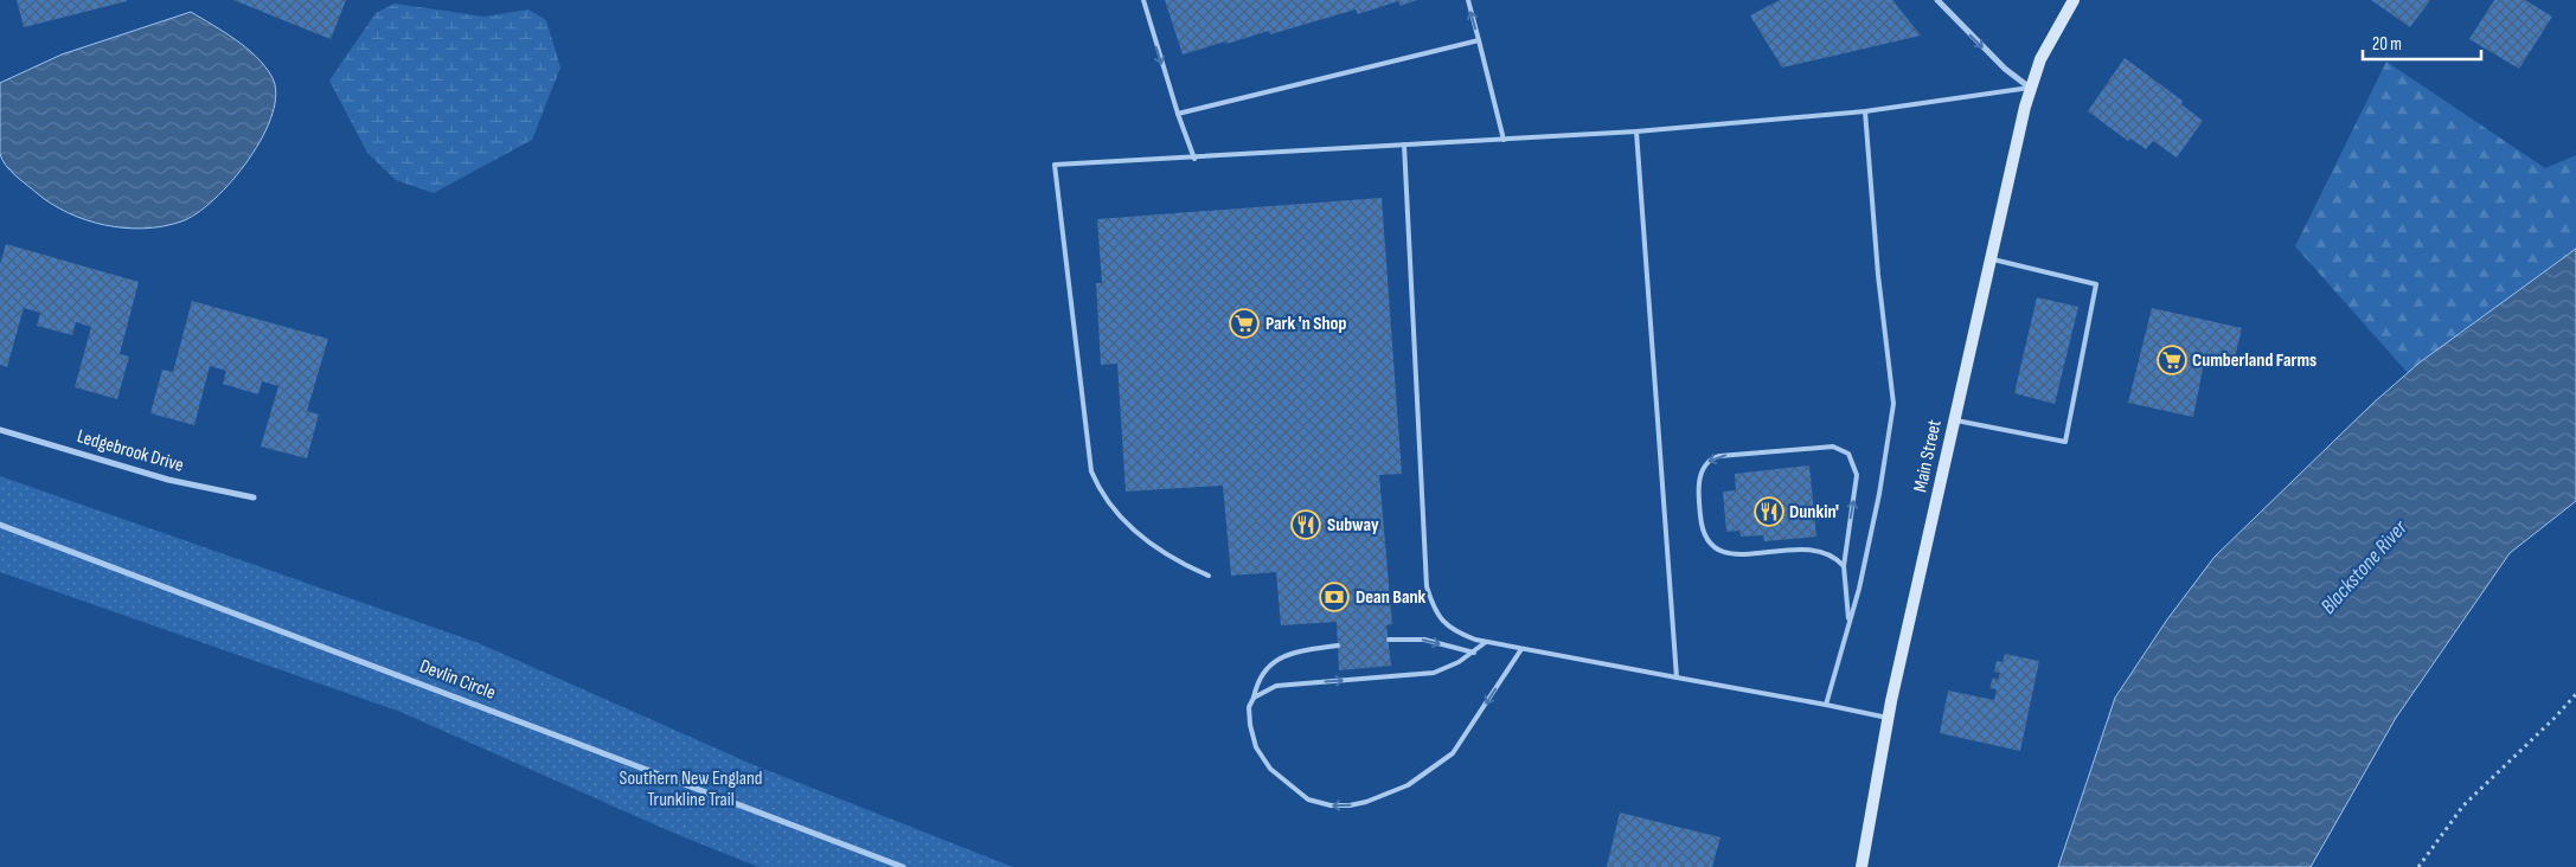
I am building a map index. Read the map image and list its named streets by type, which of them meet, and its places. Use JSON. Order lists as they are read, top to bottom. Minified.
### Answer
{"streets":{"main road":["Main Street"],"street":["Ledgebrook Drive","Devlin Circle"]},"water":["Blackstone River"],"parks":["Southern New England Trunkline Trail"],"places":{"supermarket":["Park 'n Shop","Cumberland Farms"],"restaurant":["Dunkin'","Subway"],"bank":["Dean Bank"]},"scale_bar":"20 m"}
